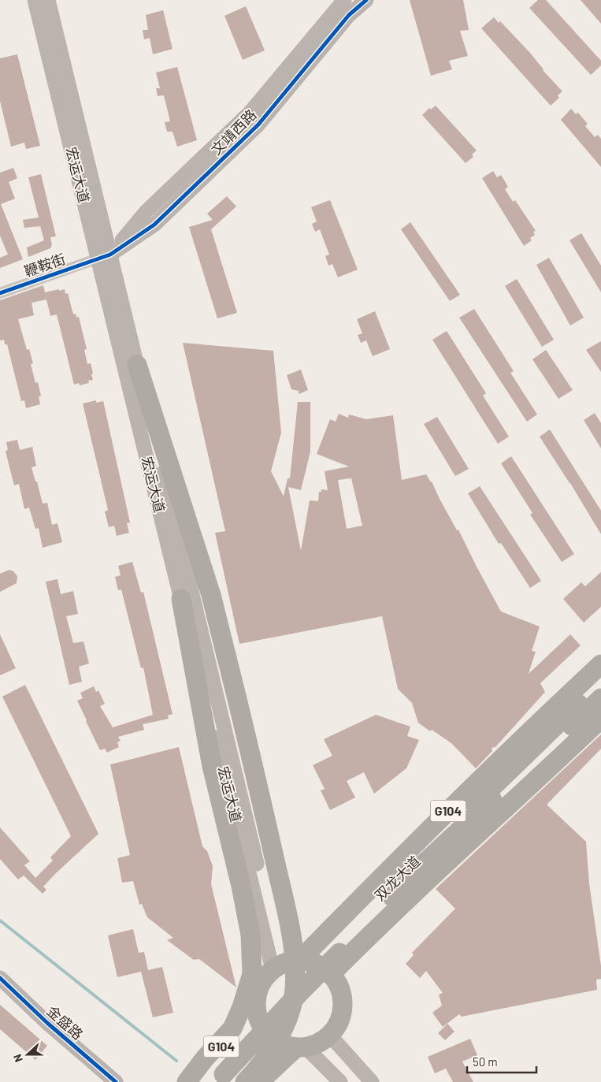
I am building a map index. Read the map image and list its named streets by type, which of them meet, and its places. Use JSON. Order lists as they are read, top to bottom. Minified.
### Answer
{"streets":{"highway":["G104","双龙大道"],"main road":["文靖西路","宏运大道","金盛路"],"street":["鞭鞍街"]},"crossings":[["文靖西路","宏运大道"],["文靖西路","鞭鞍街"],["宏运大道","鞭鞍街"],["宏运大道","G104"],["宏运大道","双龙大道"],["G104","双龙大道"]],"scale_bar":"50 m","north":"left"}
